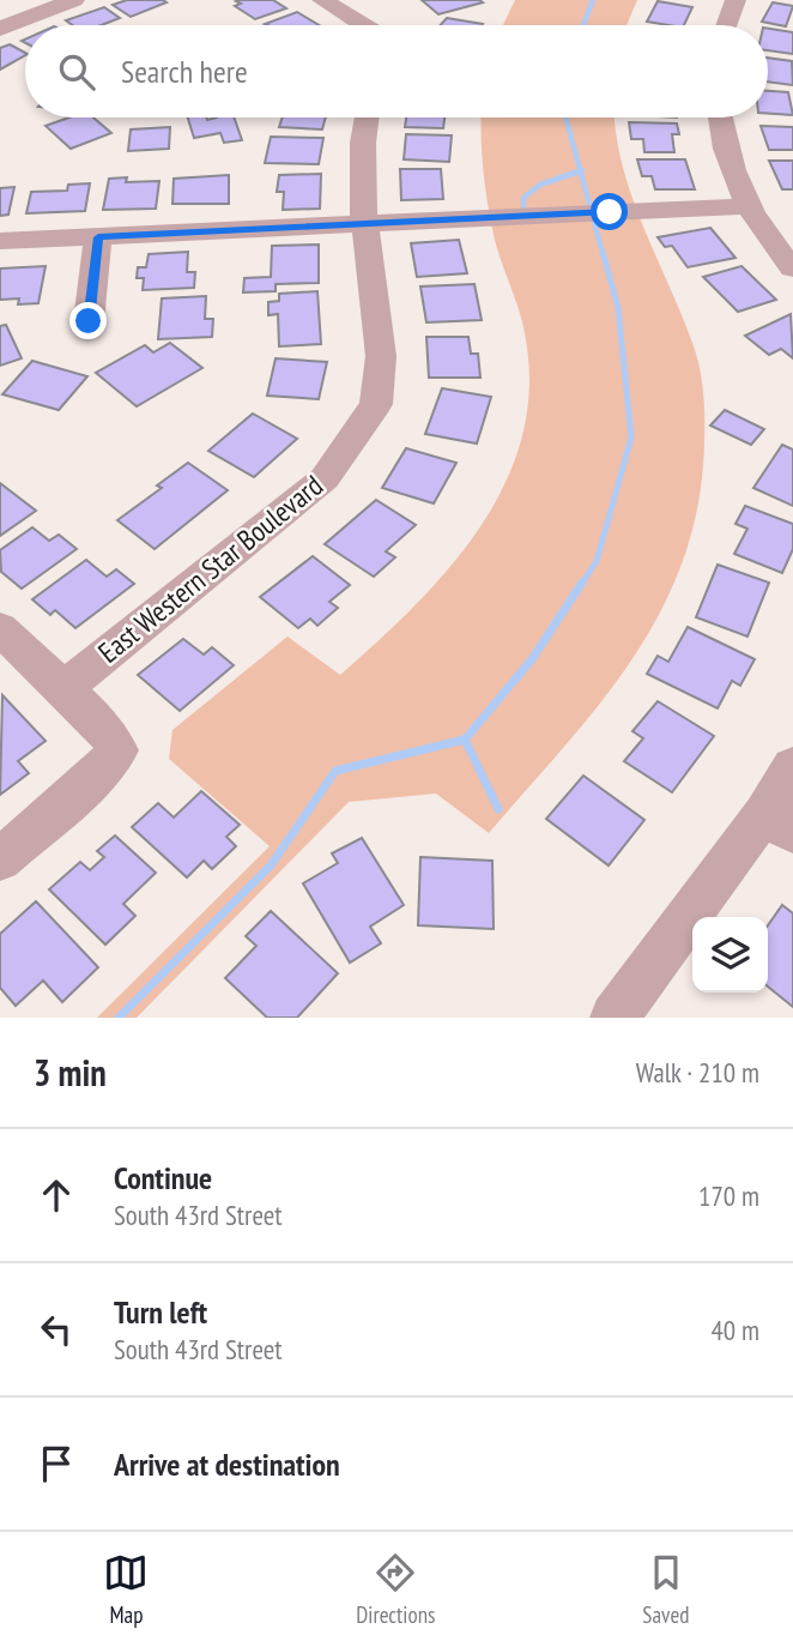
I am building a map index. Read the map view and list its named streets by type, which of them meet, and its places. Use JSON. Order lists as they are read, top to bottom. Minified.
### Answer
{"streets":{"street":["East Western Star Boulevard"]},"page":{"search":"Search here","heading":["3 min","Walk · 210 m"],"list":[["Continue","South 43rd Street","170 m"],["Turn left","South 43rd Street","40 m"],"Arrive at destination"],"nav":["Map","Directions","Saved"]}}
